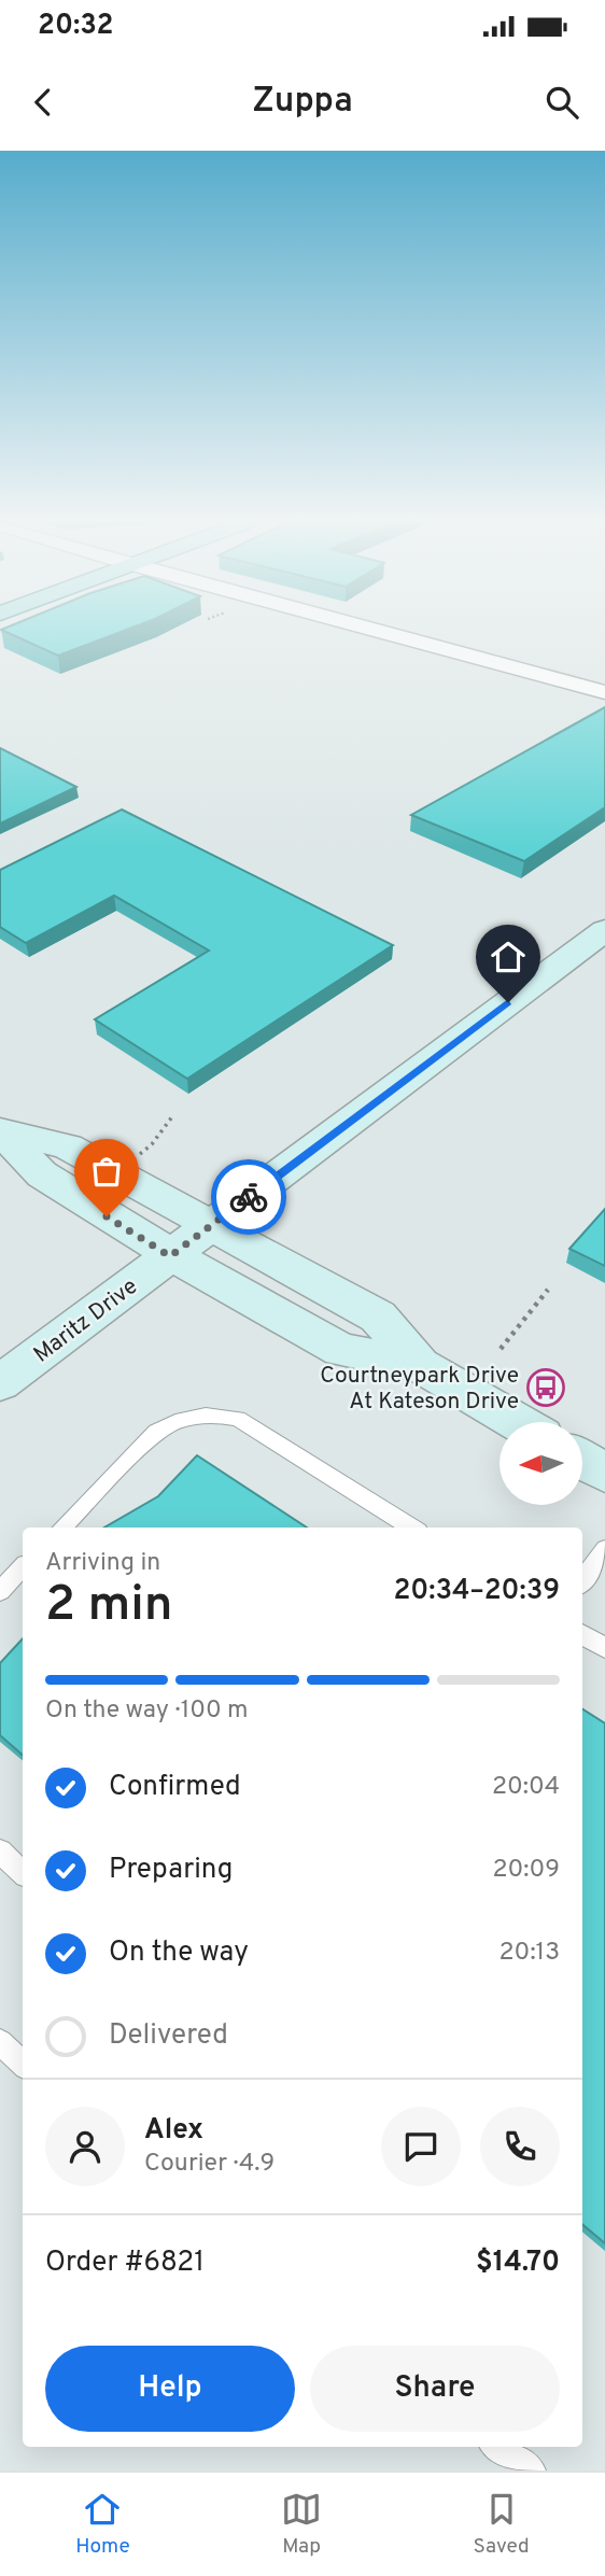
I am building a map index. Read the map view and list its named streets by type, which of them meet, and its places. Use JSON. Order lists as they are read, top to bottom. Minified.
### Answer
{"streets":{"main road":["Maritz Drive"]},"places":{"bus stop":["Courtneypark Drive At Kateson Drive"]},"north":"left","page":{"status":"20:32","header":"Zuppa","heading":["2 min","Arriving in","20:34–20:39"],"panel":["Alex","Courier · 4.9","Order #6821","$14.70"],"bar":"On the way · 100 m","list":[["Confirmed","20:04"],["Preparing","20:09"],["On the way","20:13"],"Delivered"],"buttons":["Help","Share"],"tabs":["Home","Map","Saved"]}}
